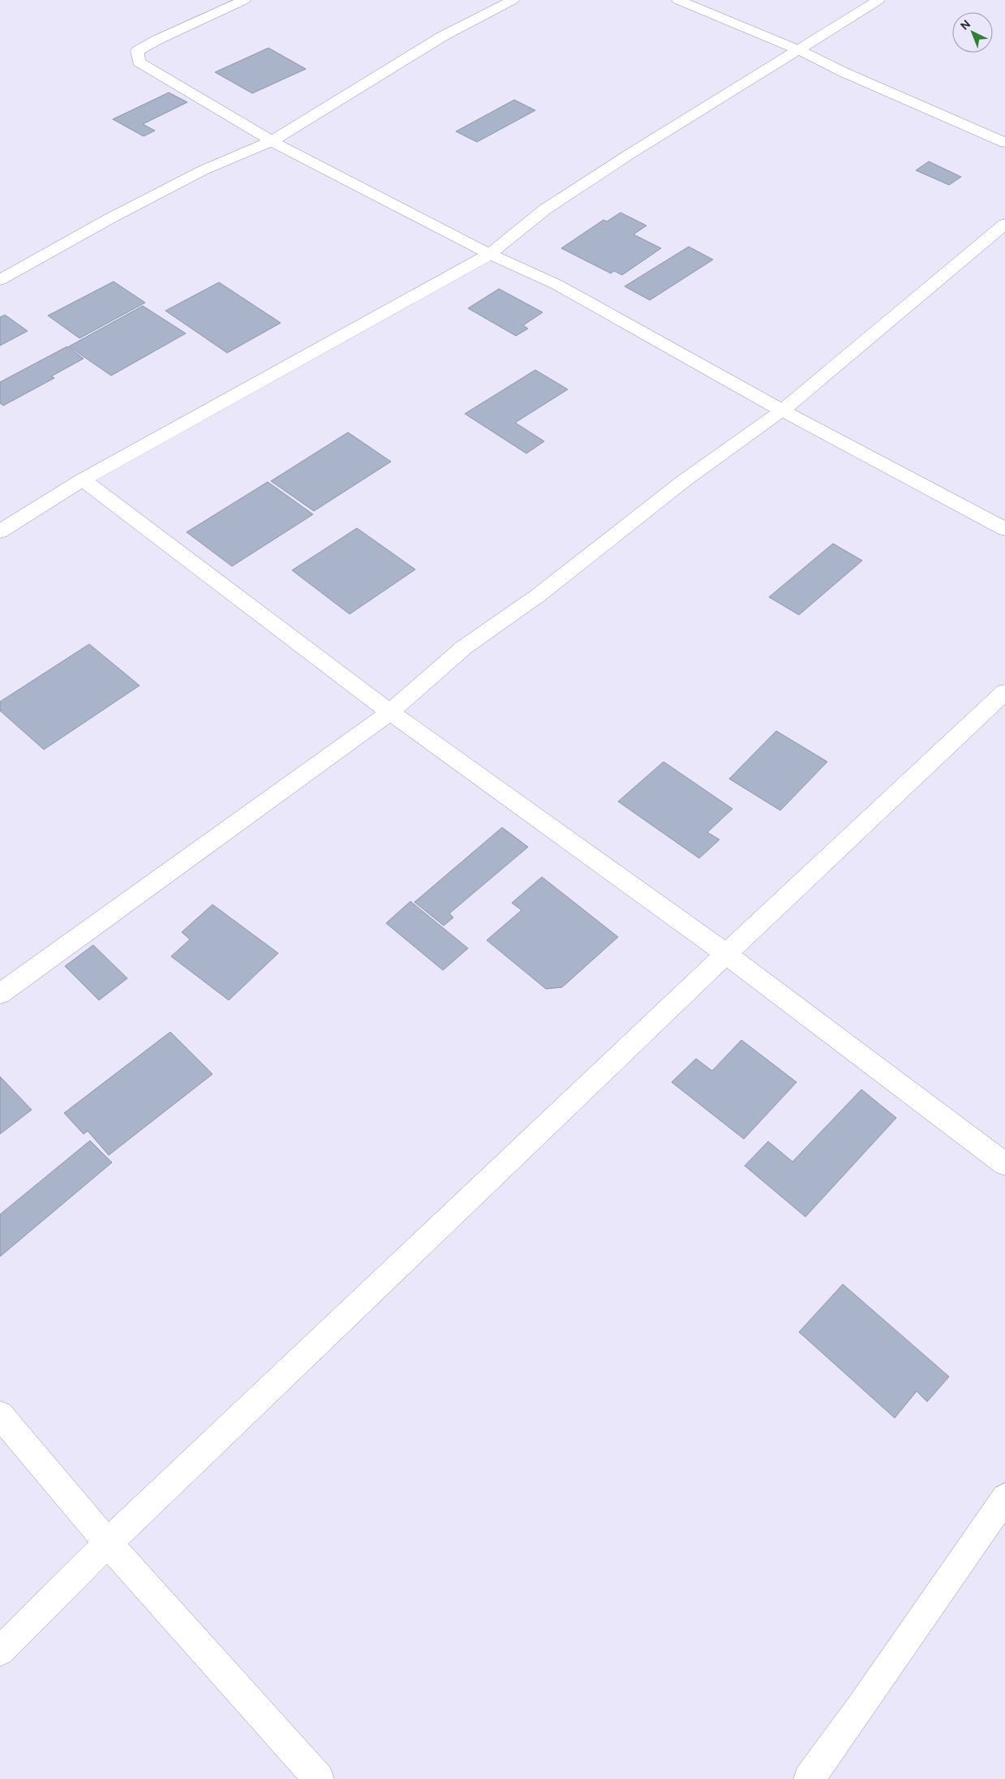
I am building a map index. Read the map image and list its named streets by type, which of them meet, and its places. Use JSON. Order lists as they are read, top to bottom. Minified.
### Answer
{"north":"top left"}
